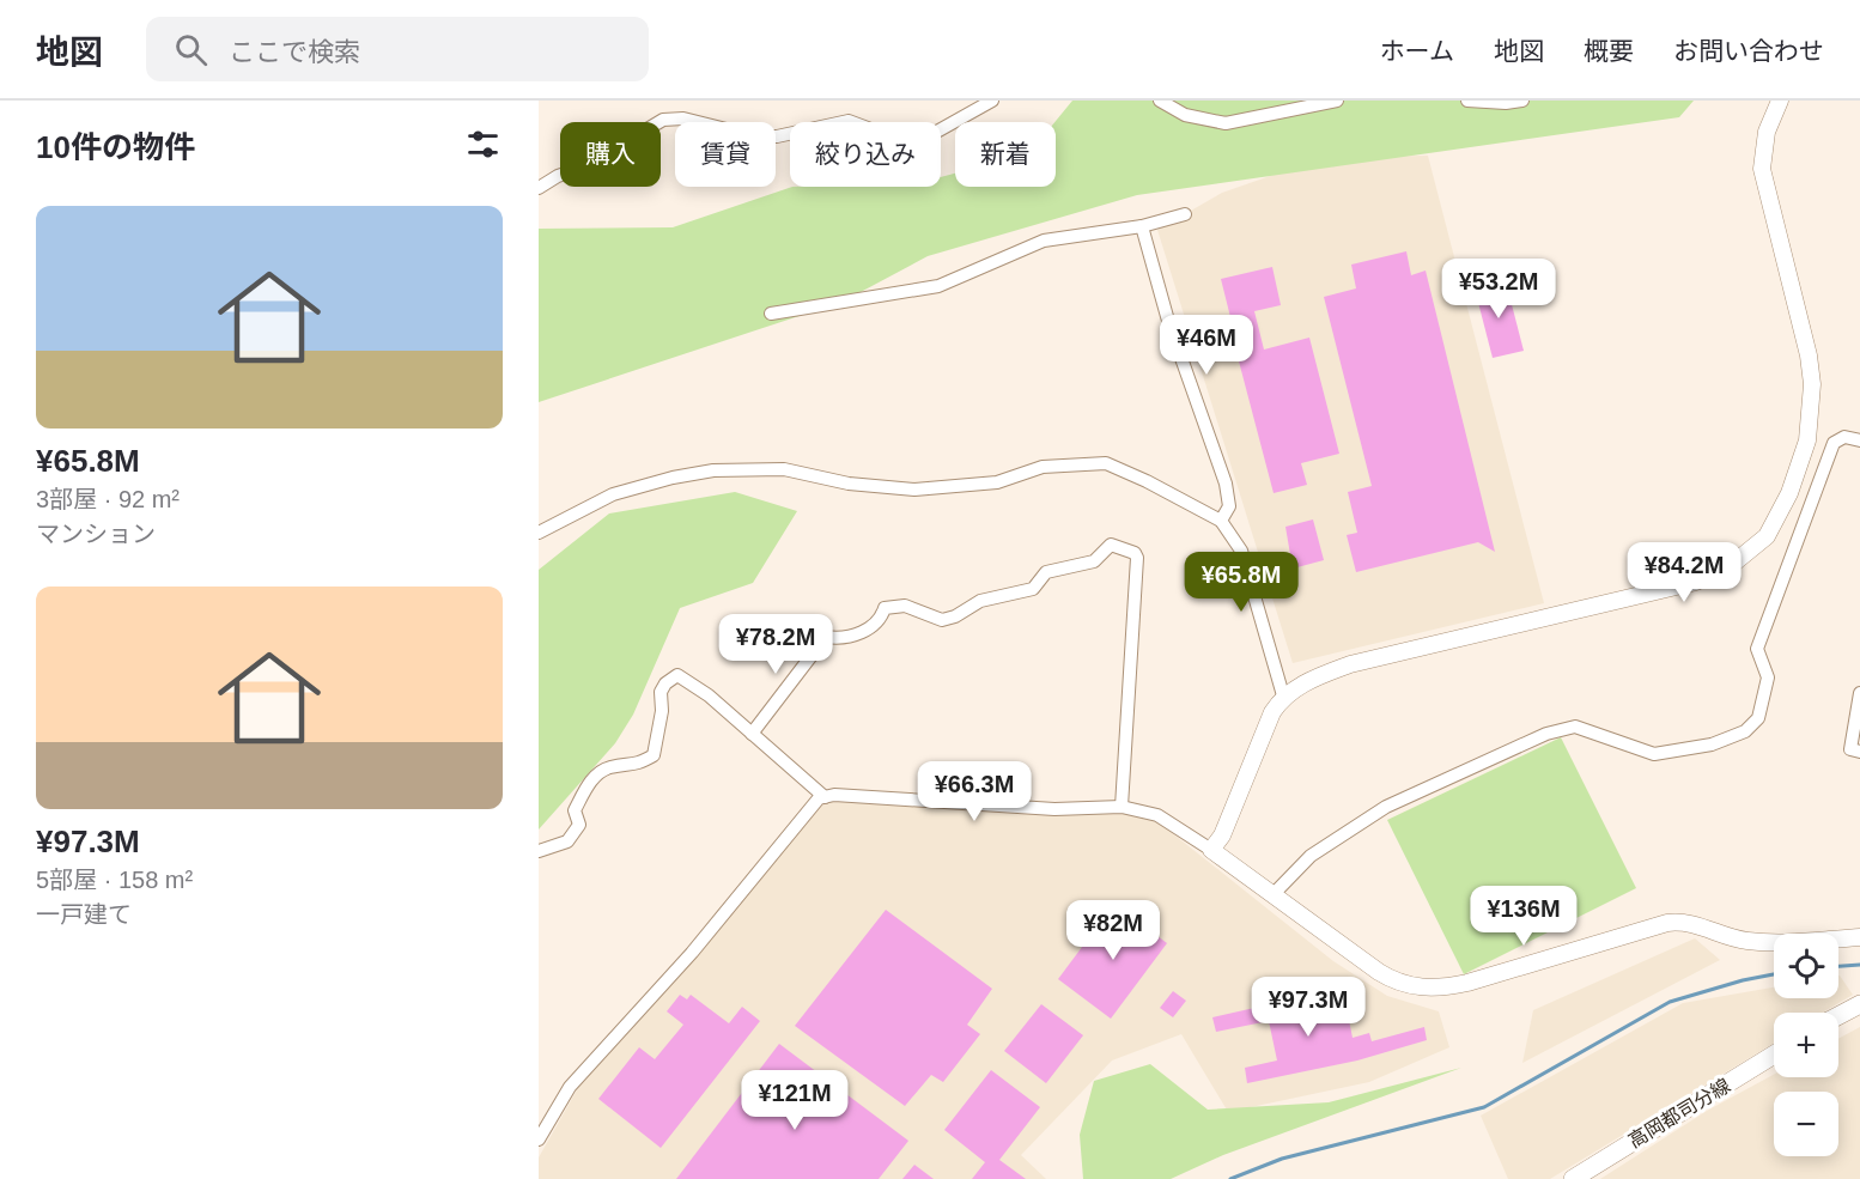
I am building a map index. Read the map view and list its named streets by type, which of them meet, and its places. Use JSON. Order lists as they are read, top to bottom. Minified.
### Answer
{"streets":{"main road":["高岡都司分線"]},"page":{"header":"地図","search":"ここで検索","nav":["ホーム","地図","概要","お問い合わせ"],"heading":"10件の物件","chip":["購入","賃貸","絞り込み","新着"],"list":[{"name":"¥65.8M","note":"3部屋 · 92 m² · マンション"},{"name":"¥97.3M","note":"5部屋 · 158 m² · 一戸建て"}],"price":["¥53.2M","¥46M","¥84.2M","¥65.8M","¥78.2M","¥66.3M","¥136M","¥82M","¥97.3M","¥121M"],"map_buttons":["+","−"]}}
